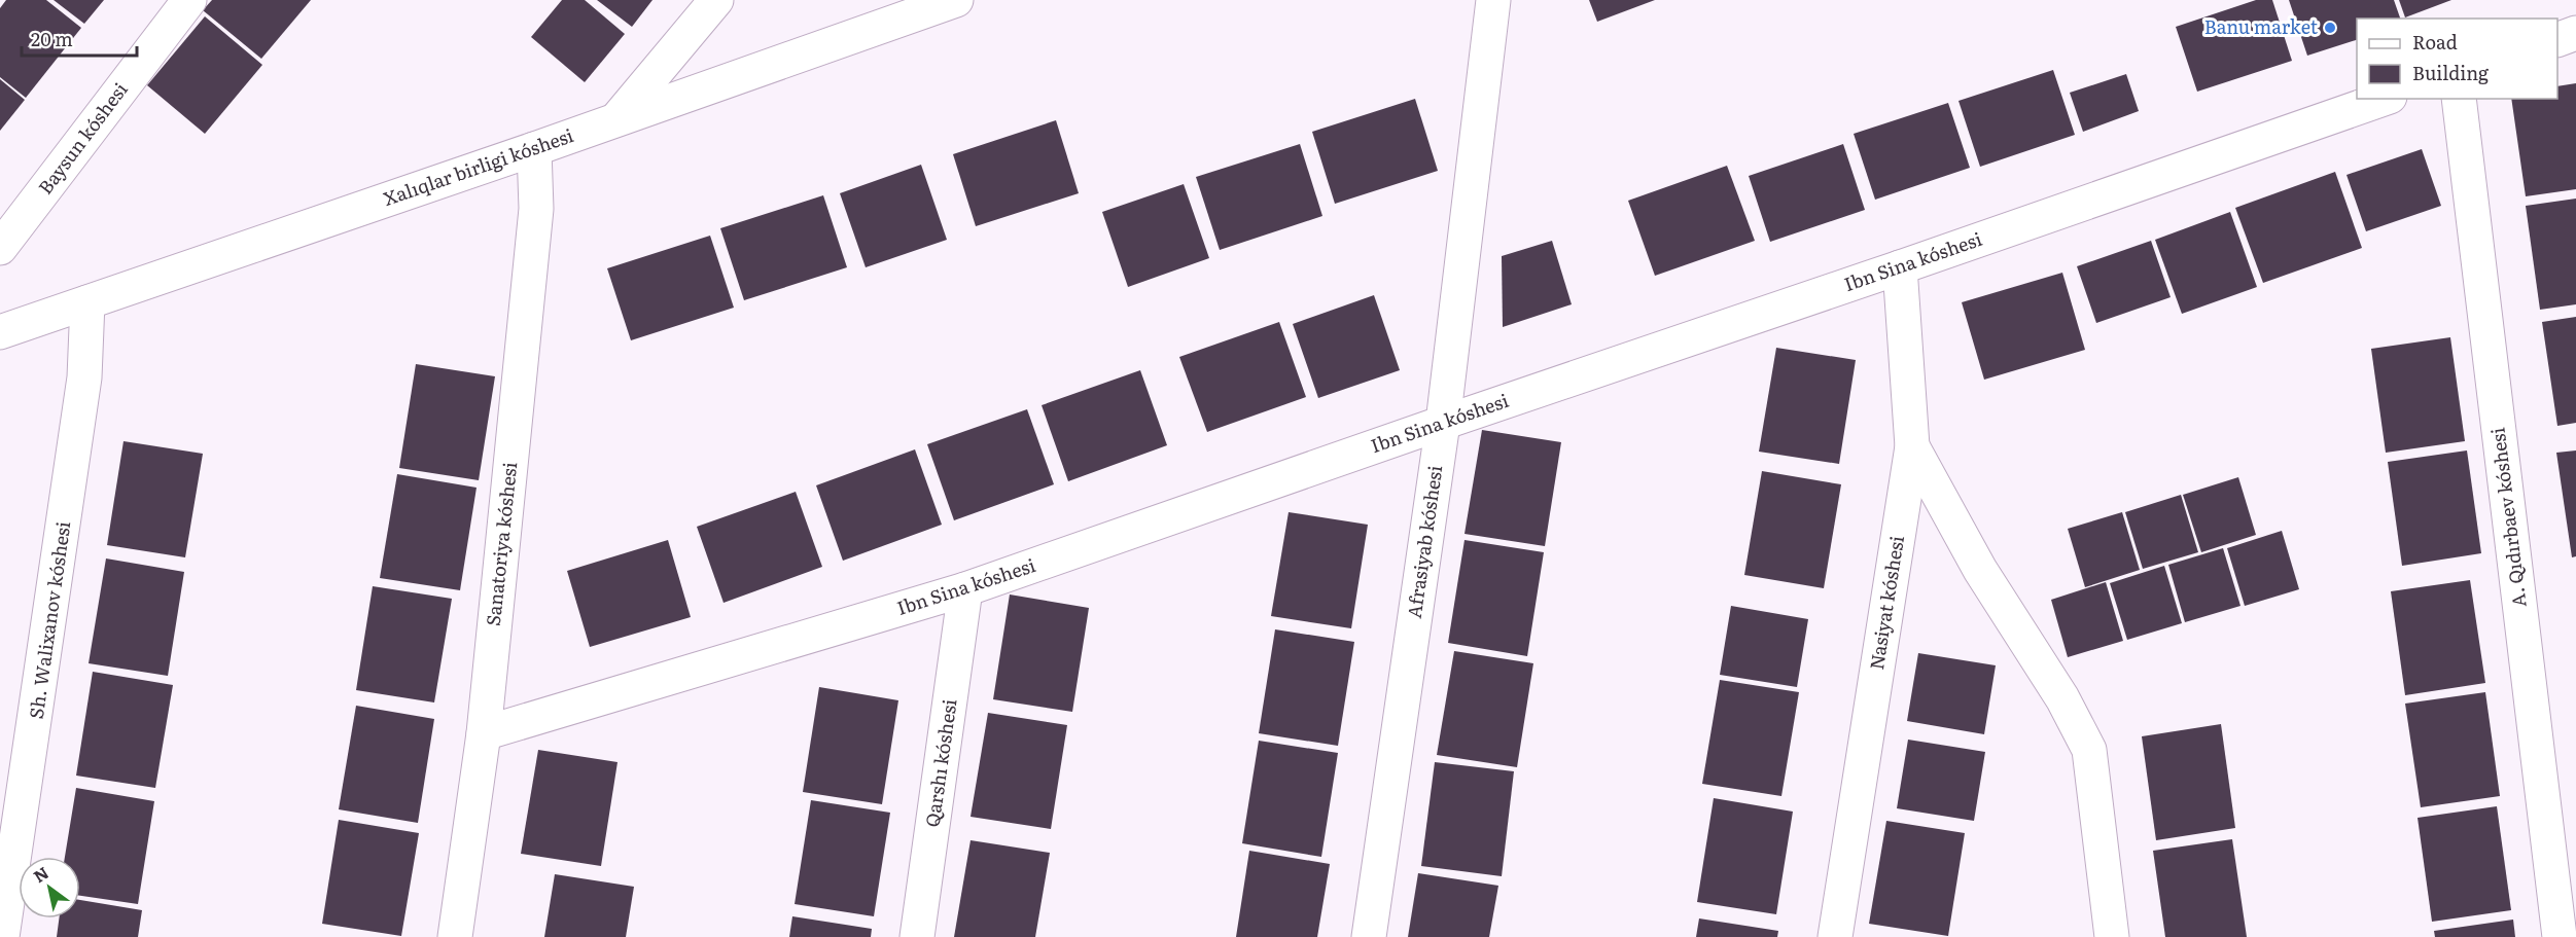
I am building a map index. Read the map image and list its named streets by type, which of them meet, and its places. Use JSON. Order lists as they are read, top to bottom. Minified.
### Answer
{"streets":{"street":["Baysun kóshesi","Xalıqlar birligi kóshesi","Ibn Sina kóshesi","A. Qıdırbaev kóshesi","Afrasiyab kóshesi","Sanatoriya kóshesi","Nasiyat kóshesi","Sh. Walixanov kóshesi","Qarshı kóshesi"]},"crossings":[["Xalıqlar birligi kóshesi","Sanatoriya kóshesi"],["Xalıqlar birligi kóshesi","Sh. Walixanov kóshesi"],["Ibn Sina kóshesi","Afrasiyab kóshesi"],["Ibn Sina kóshesi","Sanatoriya kóshesi"],["Ibn Sina kóshesi","Nasiyat kóshesi"],["Ibn Sina kóshesi","Qarshı kóshesi"]],"places":["Banu market"],"legend":["Road","Building"],"scale_bar":"20 m","north":"top left"}
